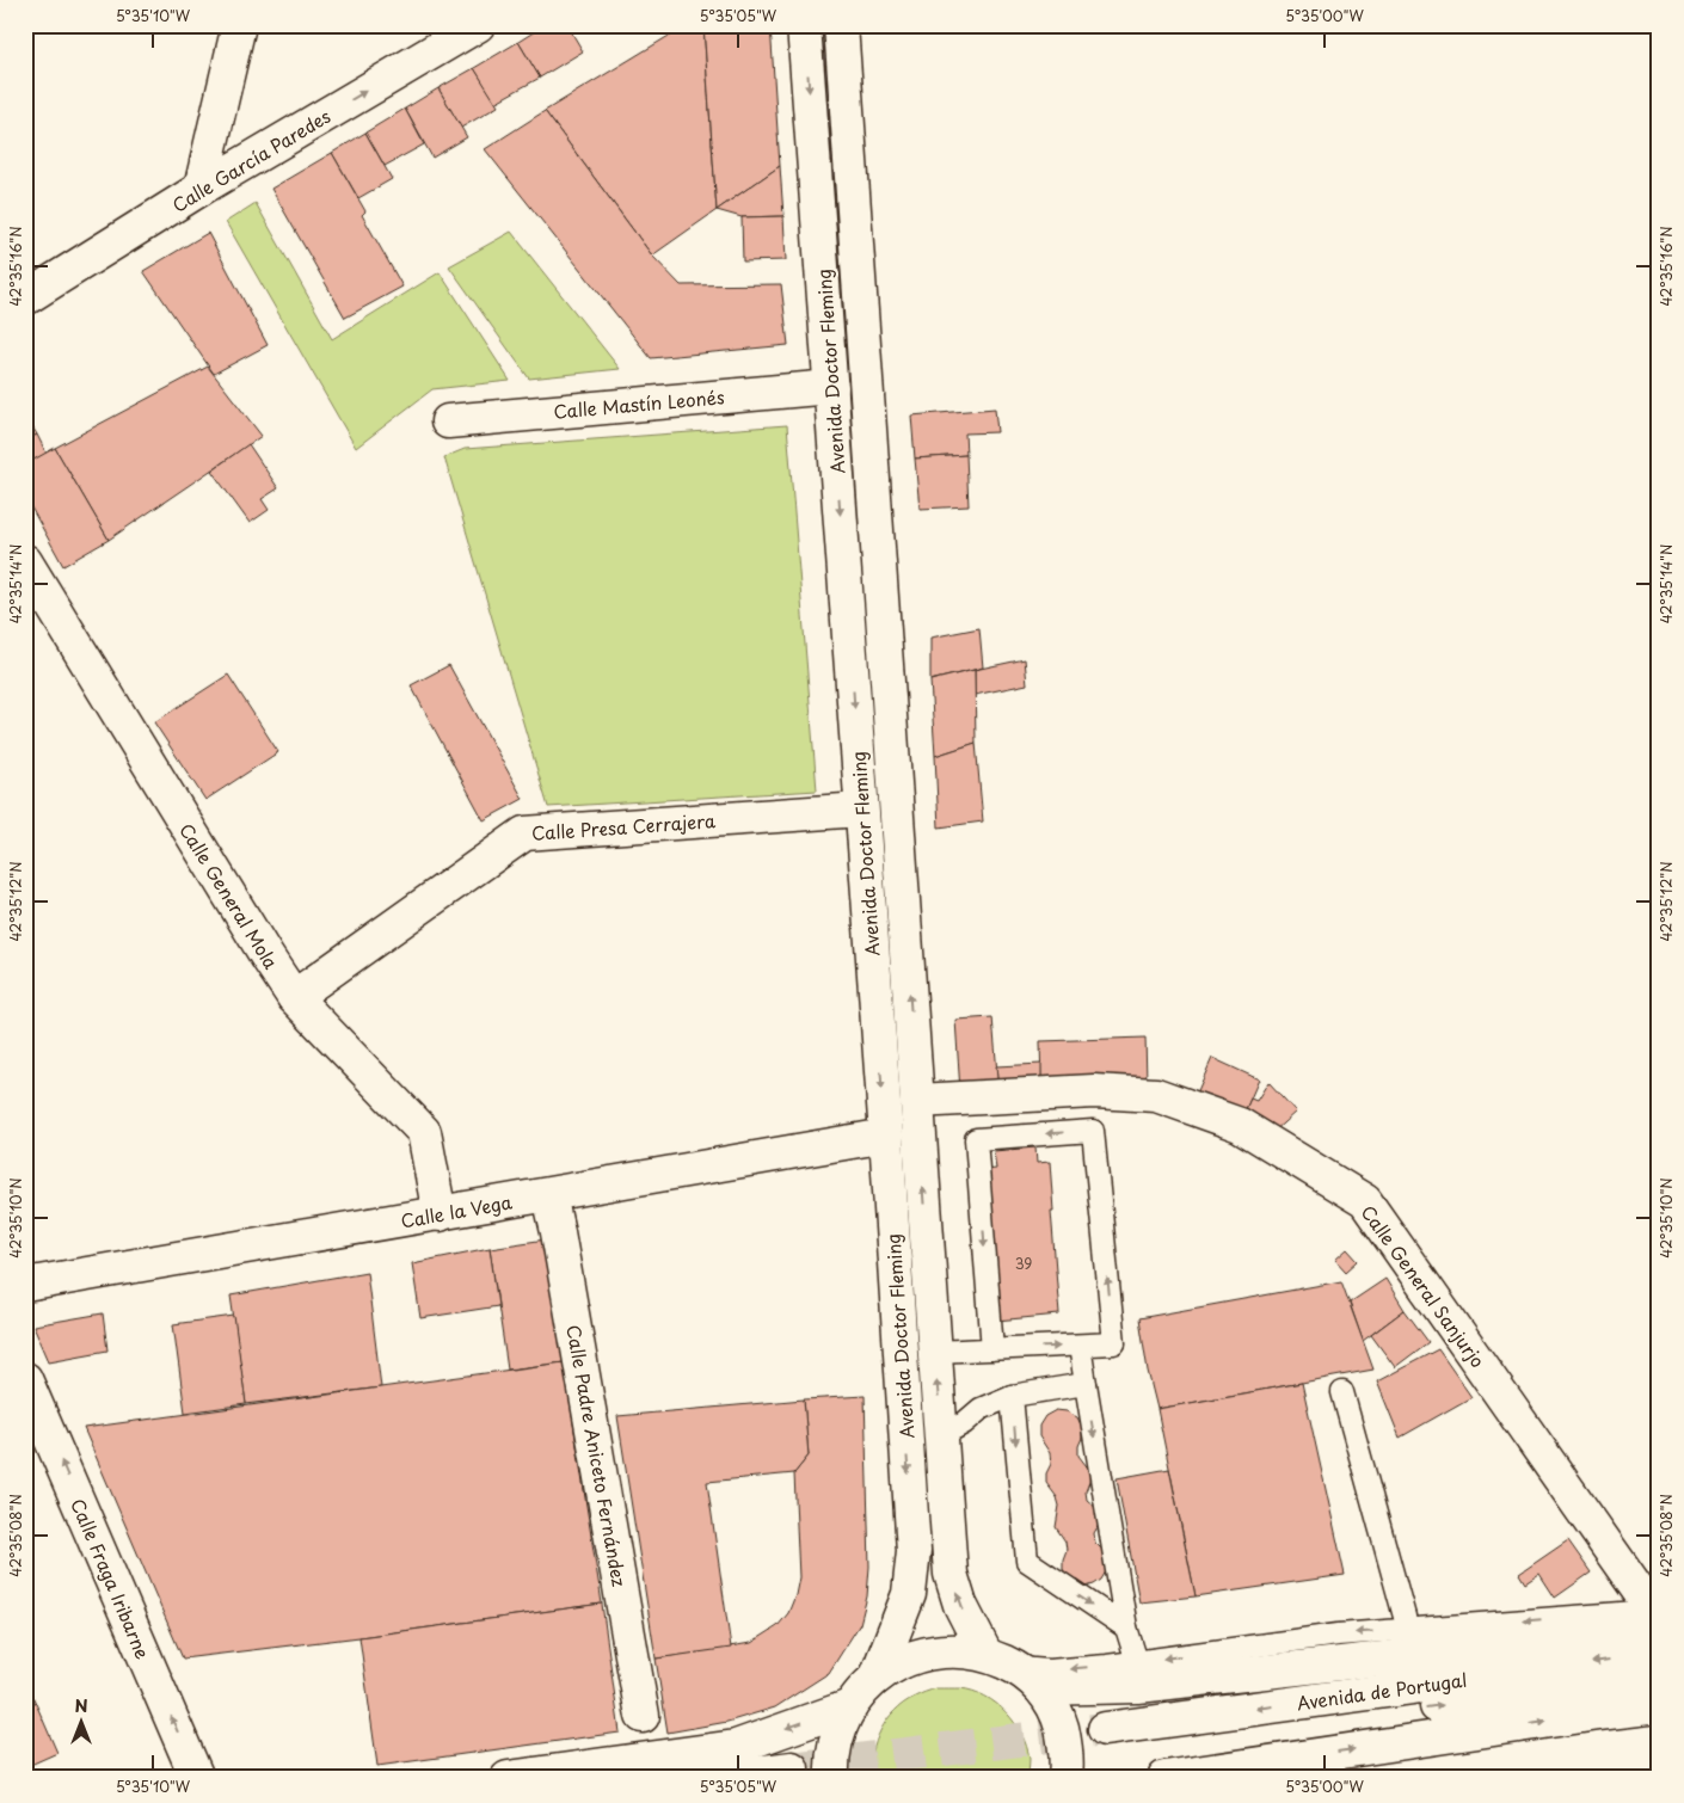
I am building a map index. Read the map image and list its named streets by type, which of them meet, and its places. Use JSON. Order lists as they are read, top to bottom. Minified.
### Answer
{"streets":{"main road":["Calle García Paredes","Avenida Doctor Fleming","Calle Mastín Leonés","Calle Presa Cerrajera","Calle General Mola","Calle la Vega","Calle General Sanjurjo","Calle Padre Aniceto Fernández","Calle Fraga Iribarne","Avenida de Portugal"]},"crossings":[["Avenida Doctor Fleming","Calle Mastín Leonés"],["Avenida Doctor Fleming","Calle Presa Cerrajera"],["Avenida Doctor Fleming","Calle la Vega"],["Avenida Doctor Fleming","Calle General Sanjurjo"],["Calle Presa Cerrajera","Calle General Mola"],["Calle General Mola","Calle la Vega"],["Calle la Vega","Calle Padre Aniceto Fernández"]],"one_way":["Calle García Paredes","Calle Fraga Iribarne"],"house_numbers":["39"],"north":"top","coordinates":["5°35'10\"W","5°35'05\"W","5°35'00\"W","42°35'16\"N","42°35'14\"N","42°35'12\"N","42°35'10\"N","42°35'08\"N"]}
